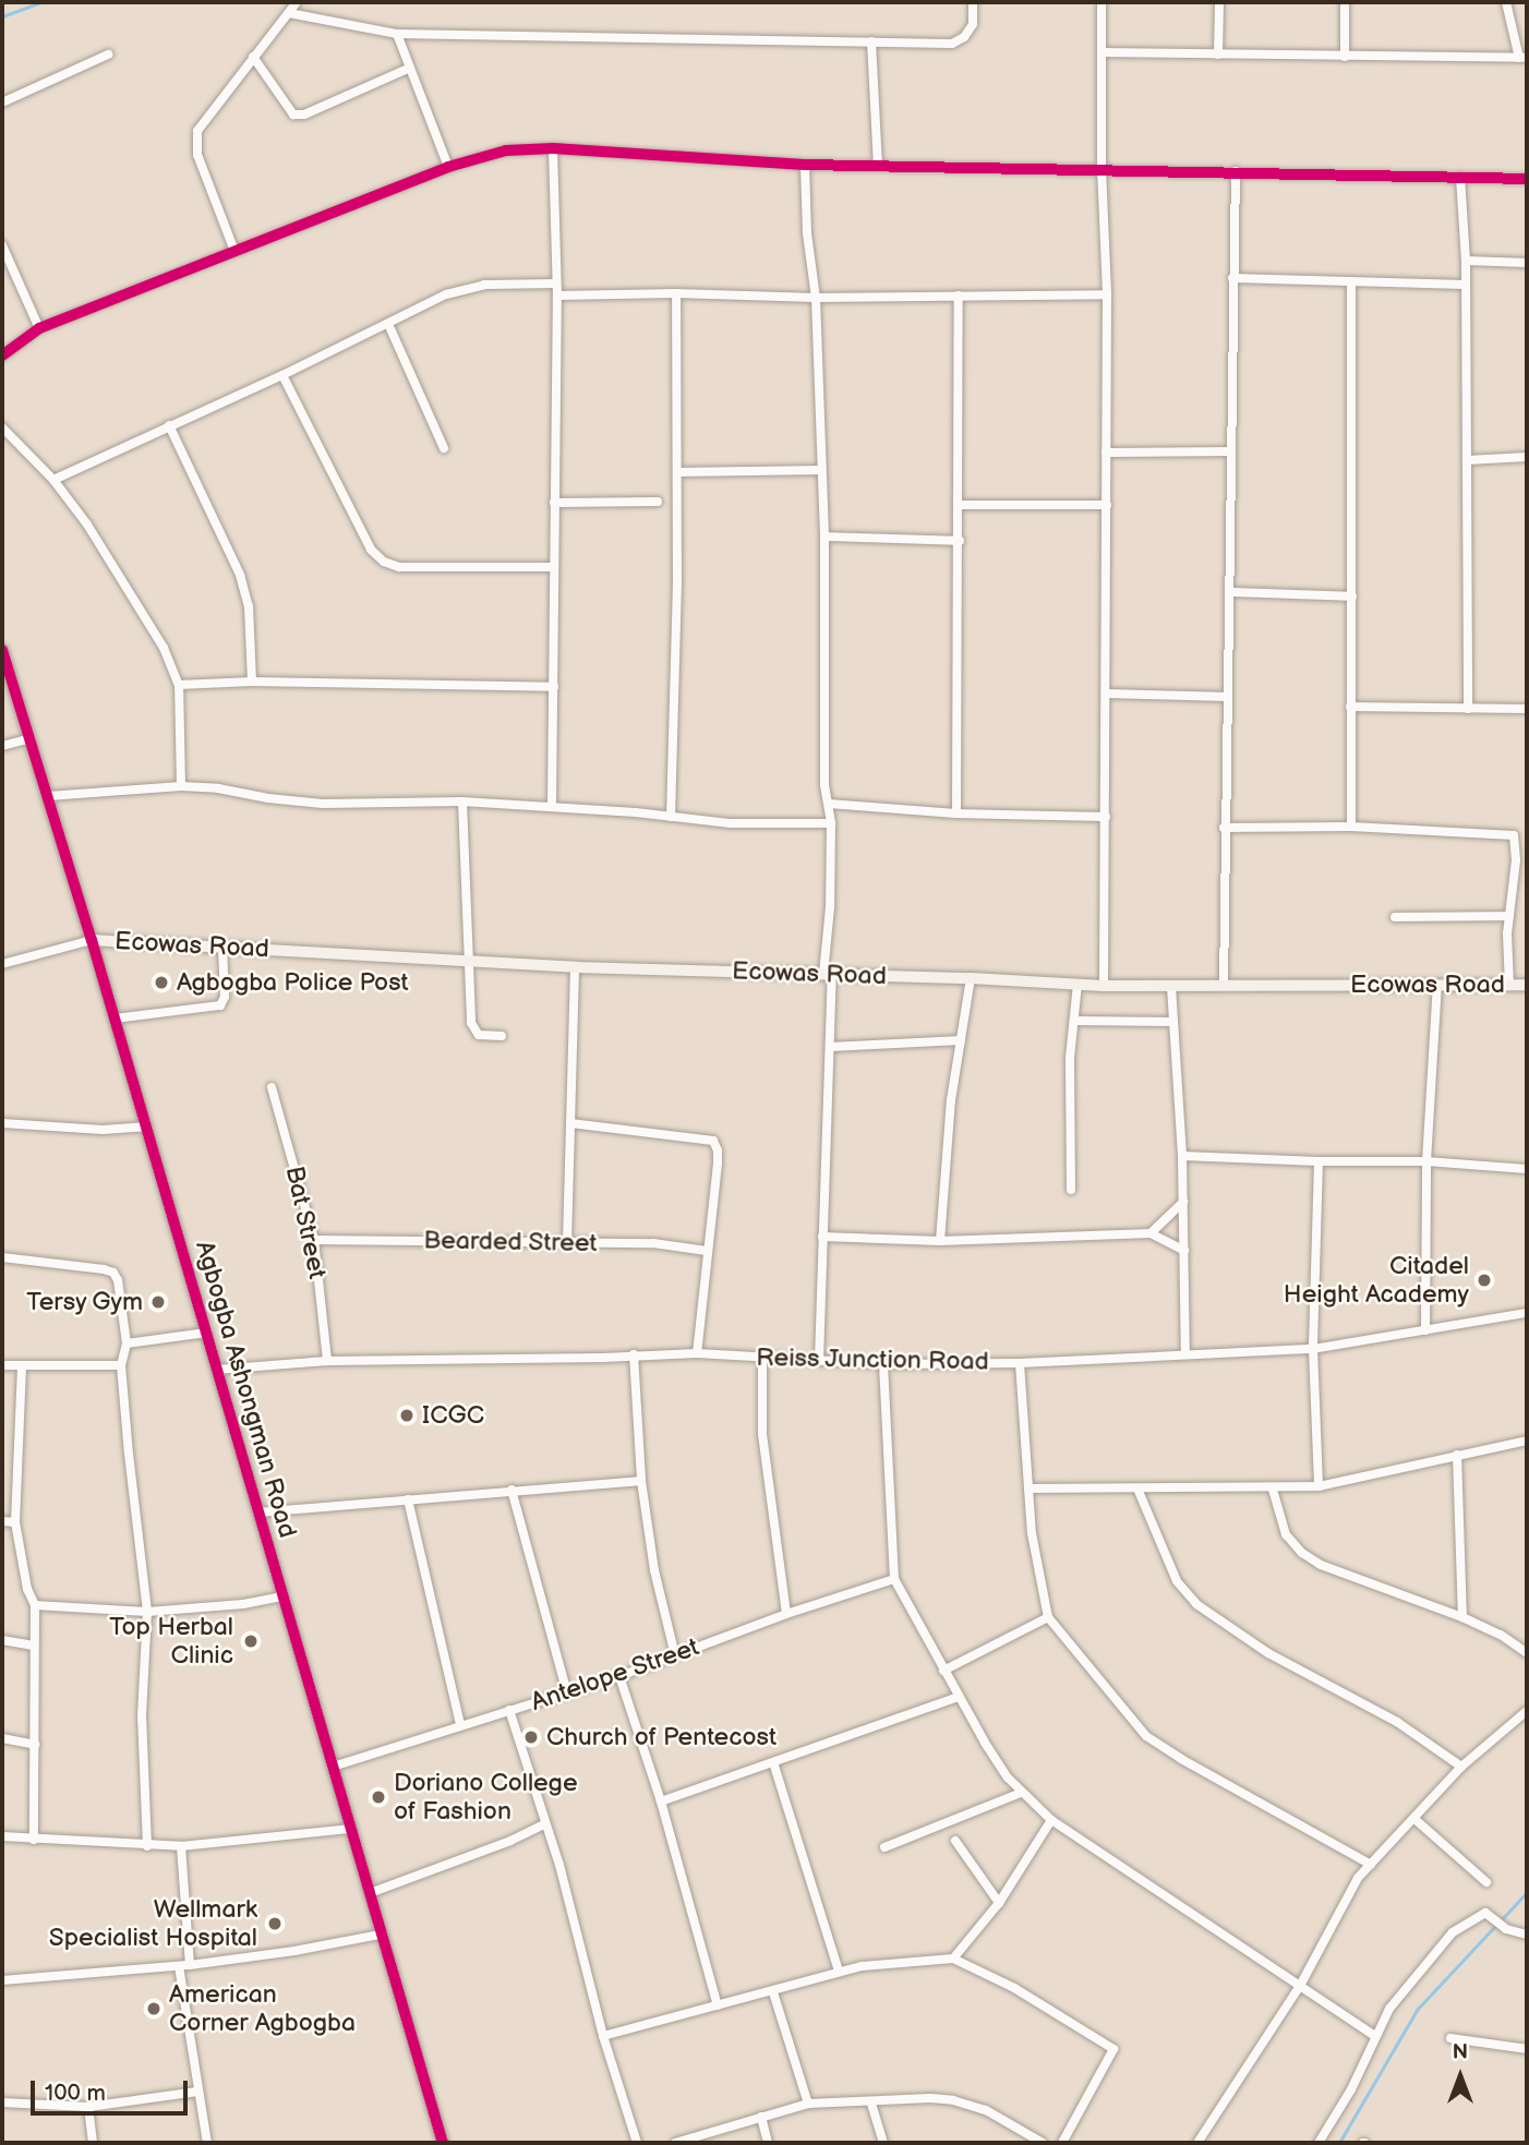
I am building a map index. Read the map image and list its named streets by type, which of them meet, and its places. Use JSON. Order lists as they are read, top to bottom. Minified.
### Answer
{"streets":{"street":["Ecowas Road","Bat Street","Bearded Street","Reiss Junction Road","Agbogba Ashongman Road","Antelope Street"]},"crossings":[["Ecowas Road","Agbogba Ashongman Road"],["Bat Street","Bearded Street"],["Bat Street","Reiss Junction Road"],["Reiss Junction Road","Agbogba Ashongman Road"],["Agbogba Ashongman Road","Antelope Street"]],"places":["Agbogba Police Post","Citadel Height Academy","Tersy Gym","ICGC","Top Herbal Clinic","Church of Pentecost","Doriano College of Fashion","Wellmark Specialist Hospital","American Corner Agbogba"],"scale_bar":"100 m","north":"top"}
